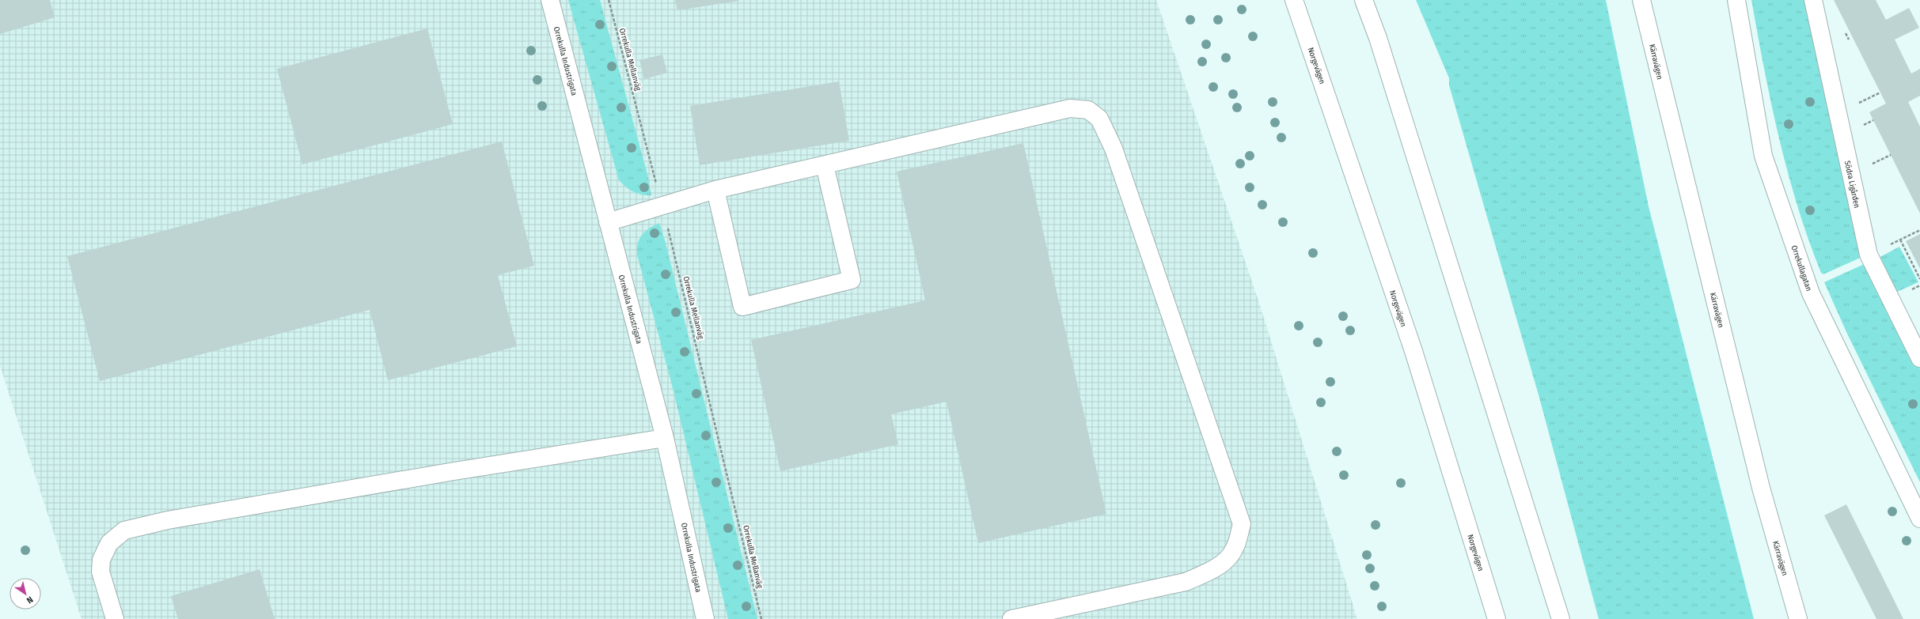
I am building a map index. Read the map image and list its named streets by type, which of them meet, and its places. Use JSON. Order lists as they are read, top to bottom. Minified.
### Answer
{"streets":{"main road":["Orrekulla Industrigata","Kärravägen","Norgevägen","Södra Ligården","Orrekullagatan"],"path":["Orrekulla Mellanväg"]},"north":"bottom right"}
